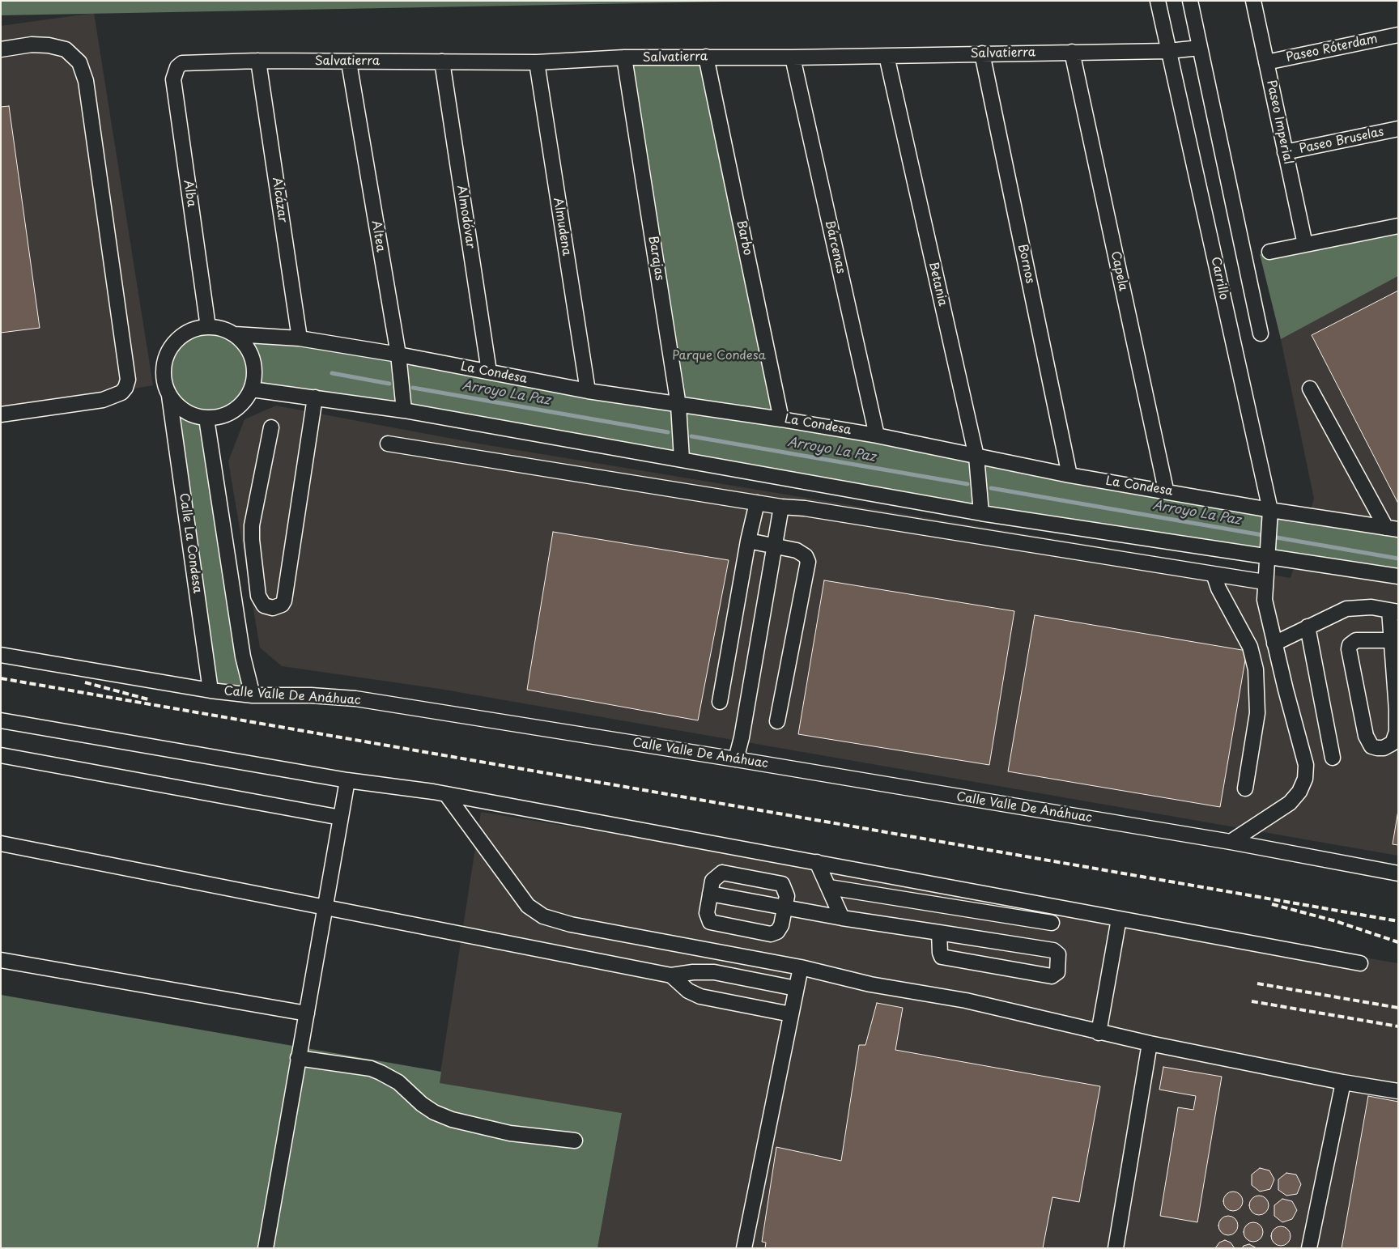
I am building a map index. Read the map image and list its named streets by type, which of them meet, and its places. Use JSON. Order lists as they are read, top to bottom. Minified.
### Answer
{"streets":{"street":["Paseo Róterdam","Salvatierra","Paseo Imperial","Paseo Bruselas","Alba","Alcázar","Almodóvar","Almudena","Altea","Barbo","Bárcenas","Barajas","Bornos","Capela","Carrillo","Betania","La Condesa","Calle La Condesa","Calle Valle De Anáhuac"]},"crossings":[["Paseo Róterdam","Paseo Imperial"],["Salvatierra","Alba"],["Salvatierra","Alcázar"],["Salvatierra","Almodóvar"],["Salvatierra","Almudena"],["Salvatierra","Altea"],["Salvatierra","Barbo"],["Salvatierra","Bárcenas"],["Salvatierra","Barajas"],["Salvatierra","Bornos"],["Salvatierra","Capela"],["Salvatierra","Carrillo"],["Salvatierra","Betania"],["Paseo Imperial","Paseo Bruselas"],["Alba","La Condesa"],["Alba","Calle La Condesa"],["Alcázar","La Condesa"],["Almodóvar","La Condesa"],["Almudena","La Condesa"],["Altea","La Condesa"],["Barbo","La Condesa"],["Bárcenas","La Condesa"],["Barajas","La Condesa"],["Bornos","La Condesa"],["Capela","La Condesa"],["Carrillo","La Condesa"],["Carrillo","Calle Valle De Anáhuac"],["Betania","La Condesa"],["La Condesa","Calle La Condesa"],["Calle La Condesa","Calle Valle De Anáhuac"]],"water":["Arroyo La Paz"],"parks":["Parque Condesa"]}
